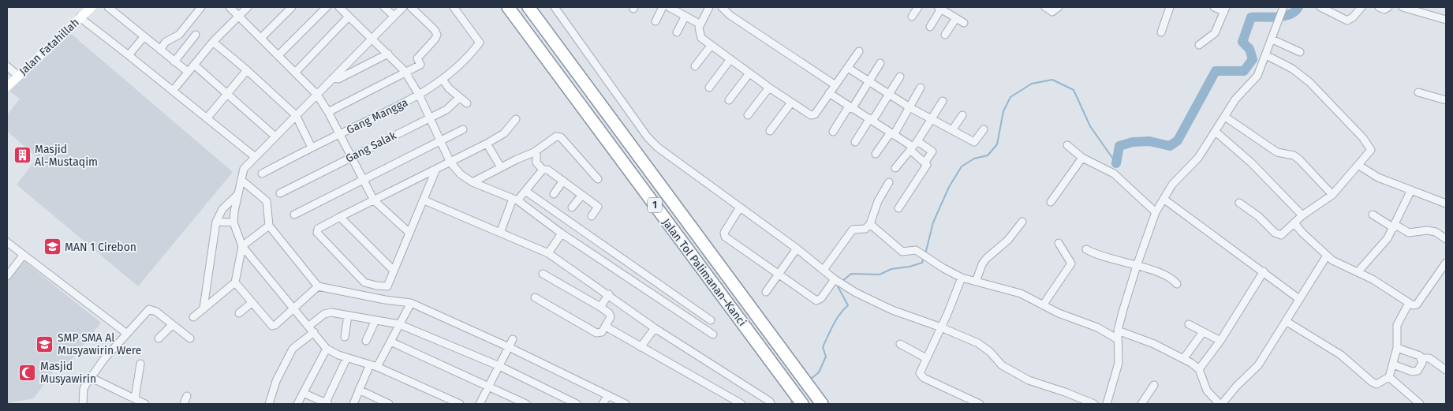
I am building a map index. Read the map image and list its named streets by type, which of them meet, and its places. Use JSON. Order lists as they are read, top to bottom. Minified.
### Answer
{"streets":{"highway":["1","Jalan Tol Palimanan–Kanci"],"street":["Jalan Fatahillah","Gang Mangga","Gang Salak"]},"places":{"building":["Masjid Al-Mustaqim"],"school or university":["MAN 1 Cirebon","SMP SMA Al Musyawirin Were"],"mosque":["Masjid Musyawirin"]}}
